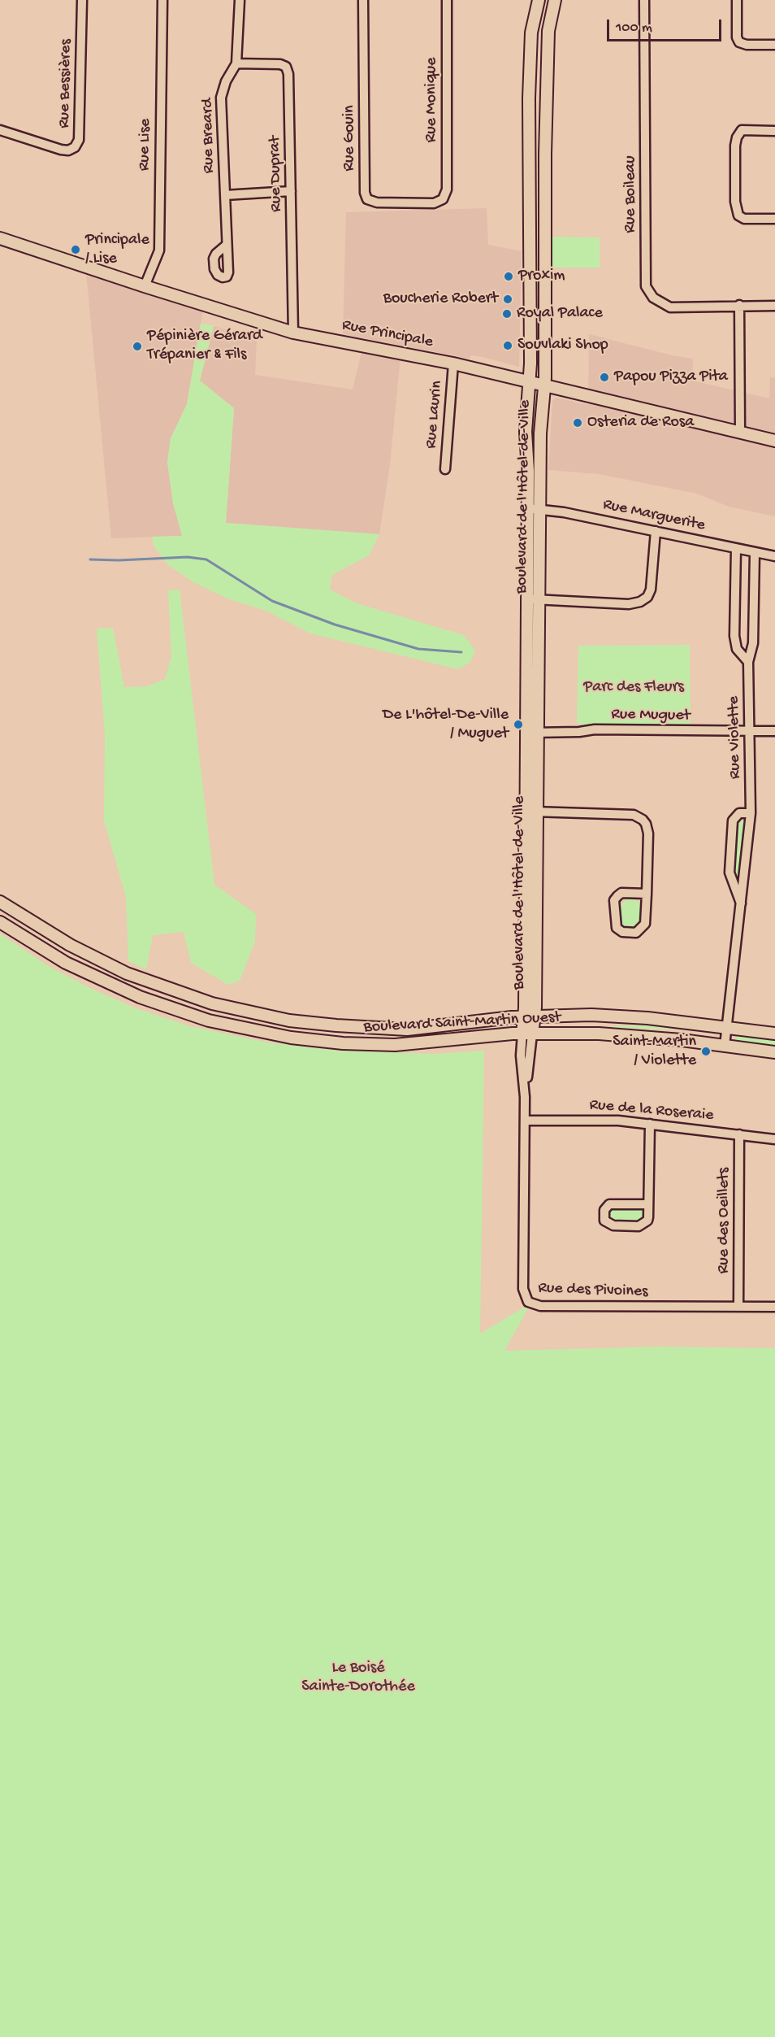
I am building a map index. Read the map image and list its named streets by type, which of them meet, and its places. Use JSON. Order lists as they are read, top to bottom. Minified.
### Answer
{"streets":{"street":["Rue Bessières","Rue Monique","Rue Breard","Rue Gouin","Rue Lise","Rue Duprat","Rue Boileau","Rue Principale","Rue Laurin","Boulevard de l'Hôtel-de-Ville","Rue Marguerite","Rue Muguet","Rue Violette","Boulevard Saint-Martin Ouest","Rue de la Roseraie","Rue des Oeillets","Rue des Pivoines"]},"crossings":[["Rue Monique","Rue Gouin"],["Rue Breard","Rue Duprat"],["Rue Lise","Rue Principale"],["Rue Duprat","Rue Principale"],["Rue Principale","Rue Laurin"],["Rue Principale","Boulevard de l'Hôtel-de-Ville"],["Boulevard de l'Hôtel-de-Ville","Rue Marguerite"],["Boulevard de l'Hôtel-de-Ville","Rue Muguet"],["Boulevard de l'Hôtel-de-Ville","Boulevard Saint-Martin Ouest"],["Boulevard de l'Hôtel-de-Ville","Rue des Pivoines"],["Rue Marguerite","Rue Violette"],["Rue Muguet","Rue Violette"],["Rue Violette","Boulevard Saint-Martin Ouest"],["Rue de la Roseraie","Rue des Oeillets"],["Rue de la Roseraie","Rue des Pivoines"],["Rue des Oeillets","Rue des Pivoines"]],"parks":["Parc des Fleurs","Le Boisé Sainte-Dorothée"],"places":["Principale / Lise","Proxim","Boucherie Robert","Royal Palace","Souvlaki Shop","Pépinière Gérard Trépanier & Fils","Papou Pizza Pita","Osteria de Rosa","De L'hôtel-De-Ville / Muguet","Saint-Martin / Violette"],"scale_bar":"100 m"}
